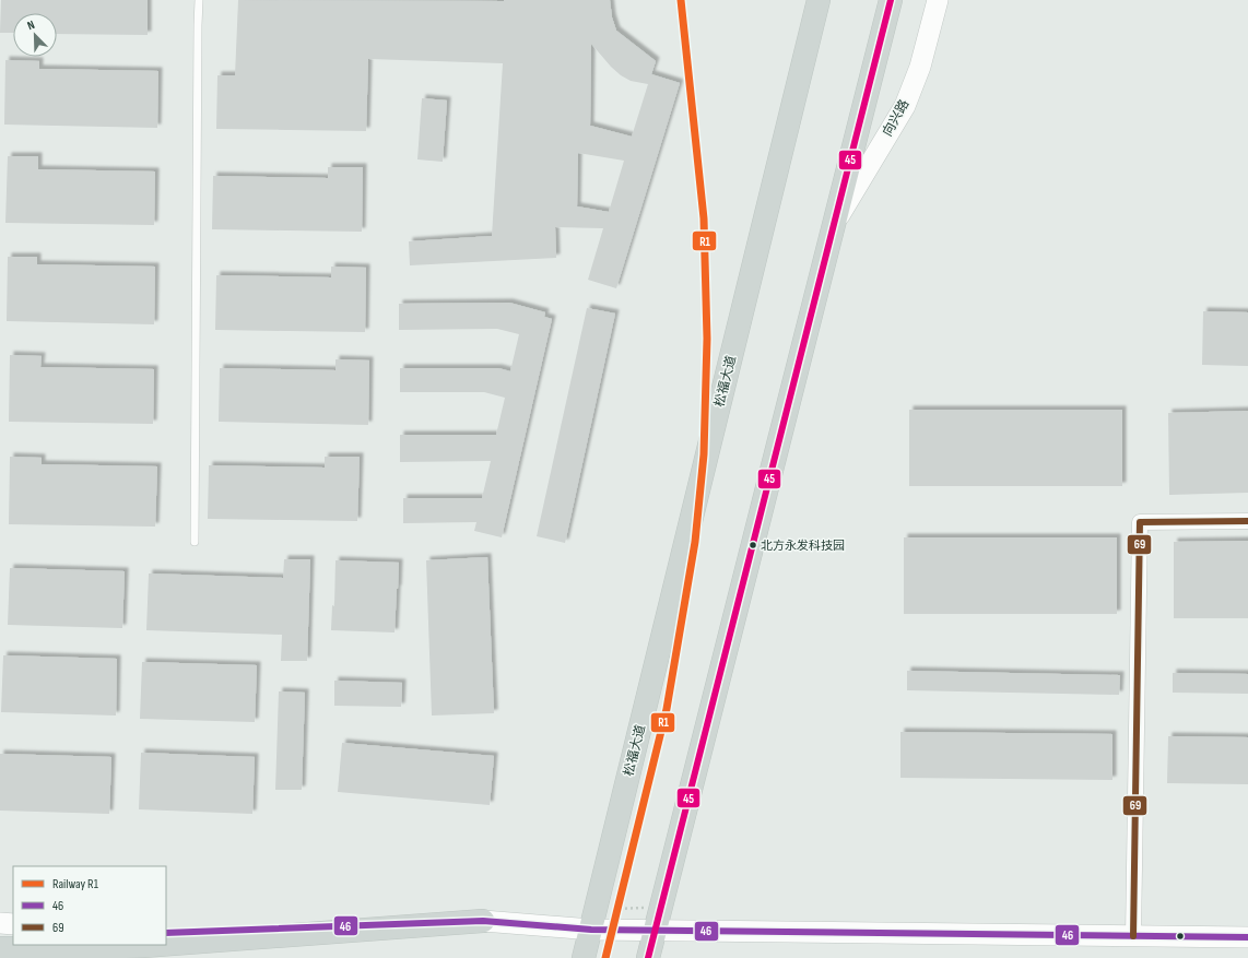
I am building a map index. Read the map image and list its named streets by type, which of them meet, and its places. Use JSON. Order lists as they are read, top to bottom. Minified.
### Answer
{"streets":{"main road":["向兴路","松福大道"]},"places":["北方永发科技园"],"lines":["rail line R1","transit line 45","transit line 69","transit line 46"],"legend":["Railway R1","46","69"],"north":"top left"}
